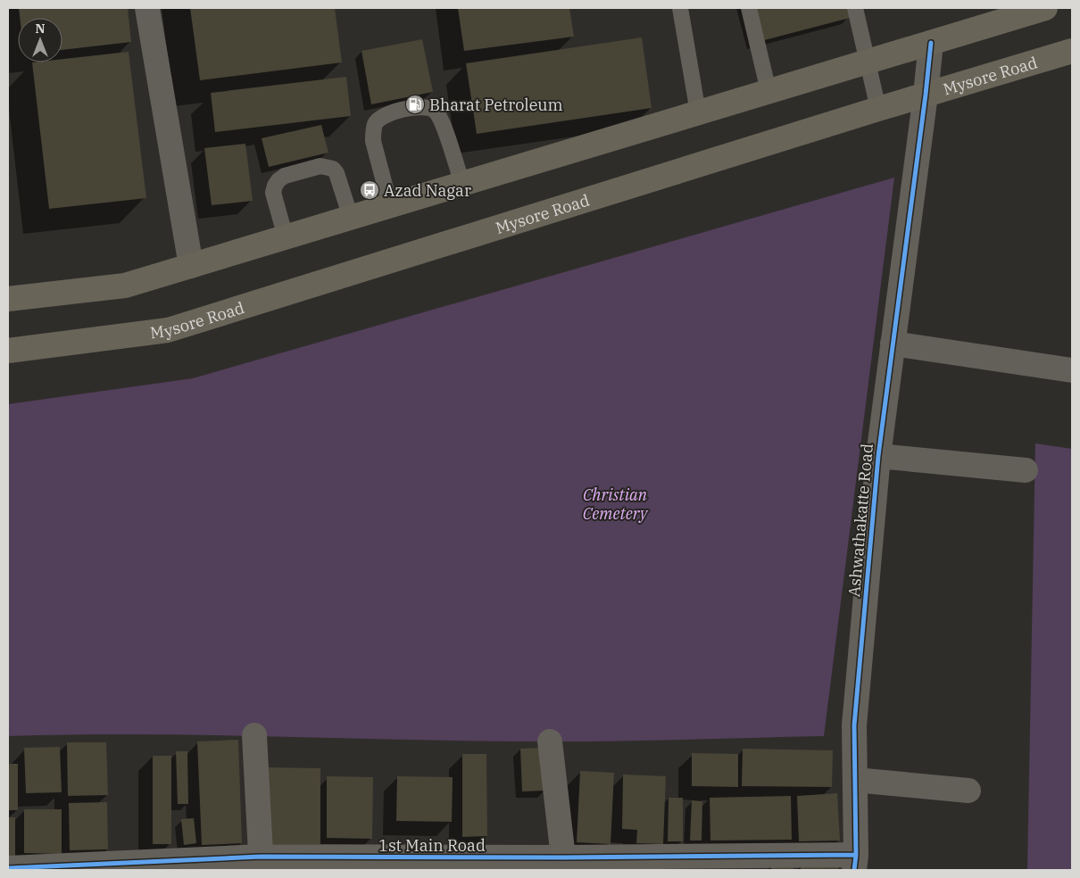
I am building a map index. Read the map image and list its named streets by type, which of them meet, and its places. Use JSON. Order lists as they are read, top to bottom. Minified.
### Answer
{"streets":{"highway":["Mysore Road"],"street":["Ashwathakatte Road","1st Main Road"]},"crossings":[["Mysore Road","Ashwathakatte Road"],["Ashwathakatte Road","1st Main Road"]],"parks":["Christian Cemetery"],"places":{"fuel station":["Bharat Petroleum"],"bus stop":["Azad Nagar"]},"north":"top"}
